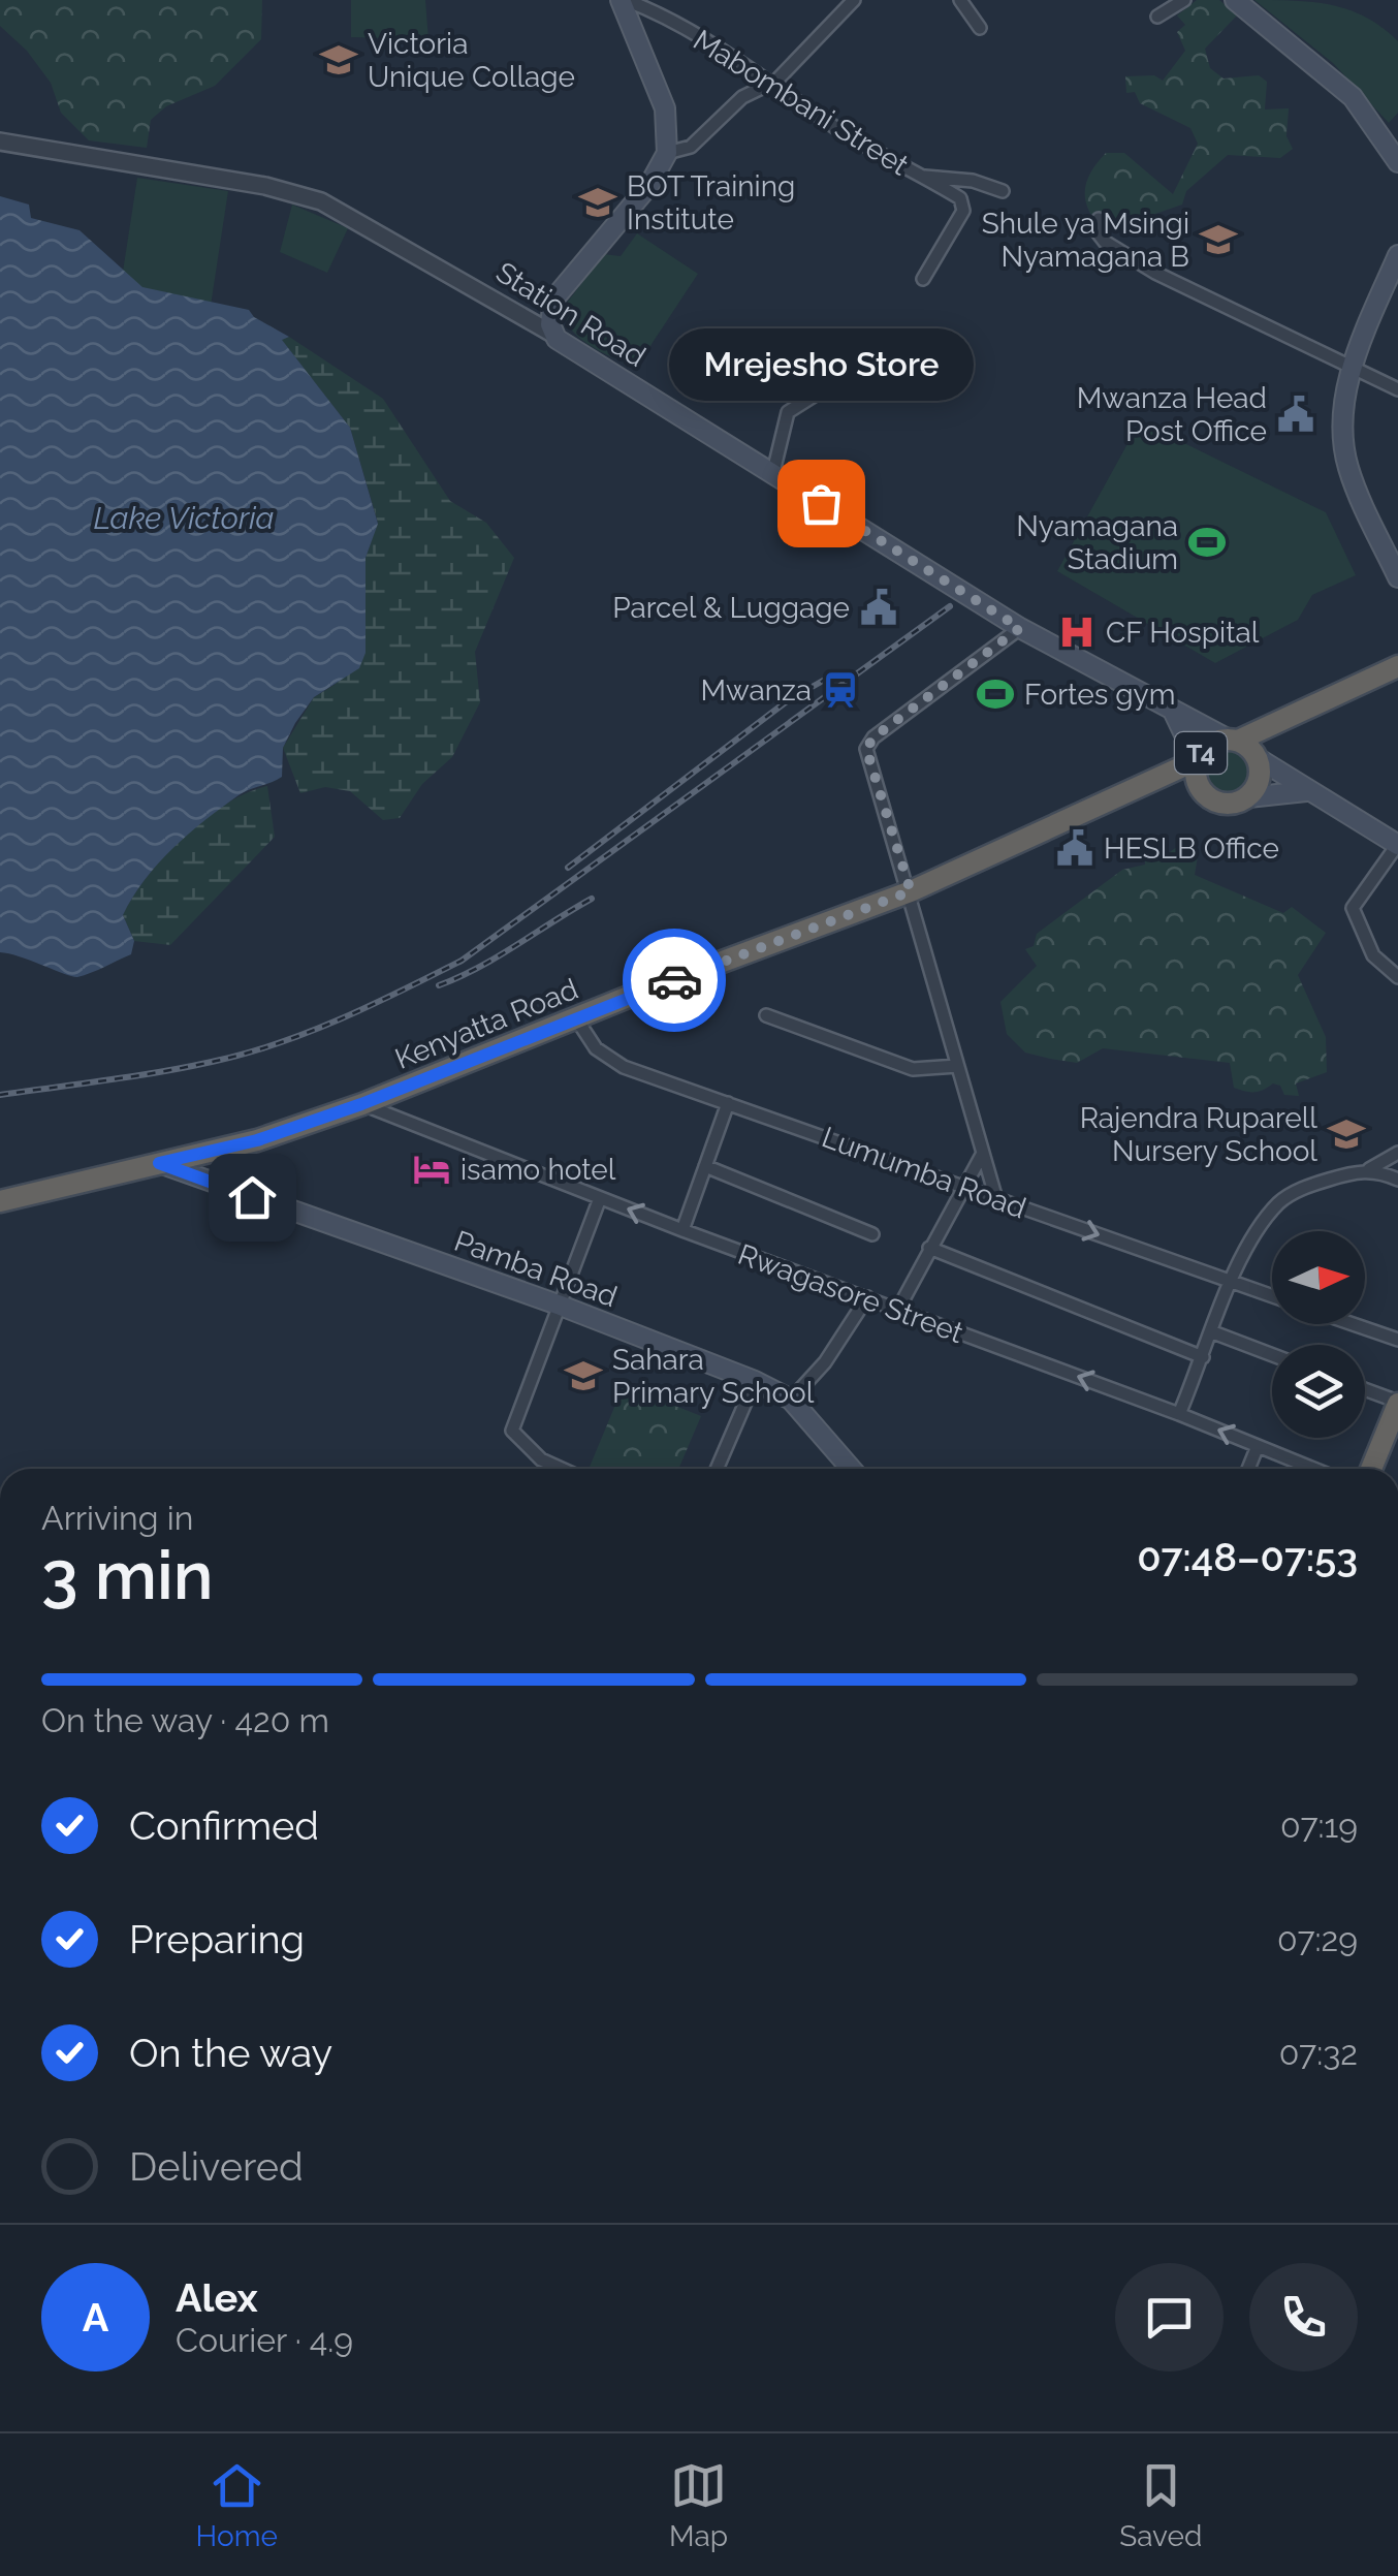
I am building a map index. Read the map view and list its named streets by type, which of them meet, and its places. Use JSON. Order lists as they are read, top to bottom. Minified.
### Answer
{"streets":{"highway":["T4","Kenyatta Road"],"main road":["Station Road","Pamba Road"],"street":["Mabombani Street","Lumumba Road","Rwagasore Street"]},"crossings":[["Station Road","T4"],["Station Road","Kenyatta Road"],["T4","Kenyatta Road"],["Kenyatta Road","Lumumba Road"],["Kenyatta Road","Pamba Road"],["Kenyatta Road","Rwagasore Street"]],"water":["Lake Victoria"],"places":{"school or university":["Victoria Unique Collage","BOT Training Institute","Shule ya Msingi Nyamagana B","Rajendra Ruparell Nursery School","Sahara Primary School"],"public building":["Mwanza Head Post Office","Parcel & Luggage","HESLB Office"],"other":["Mrejesho Store"],"sports":["Nyamagana Stadium","Fortes gym"],"hospital":["CF Hospital"],"station":["Mwanza"],"hotel":["isamo hotel"]},"north":"right","page":{"bubble":"Mrejesho Store","heading":["3 min","Arriving in","07:48–07:53"],"panel":["Alex","Courier · 4.9"],"bar":"On the way · 420 m","list":[["Confirmed","07:19"],["Preparing","07:29"],["On the way","07:32"],"Delivered"],"round":"A","tabs":["Home","Map","Saved"]}}
